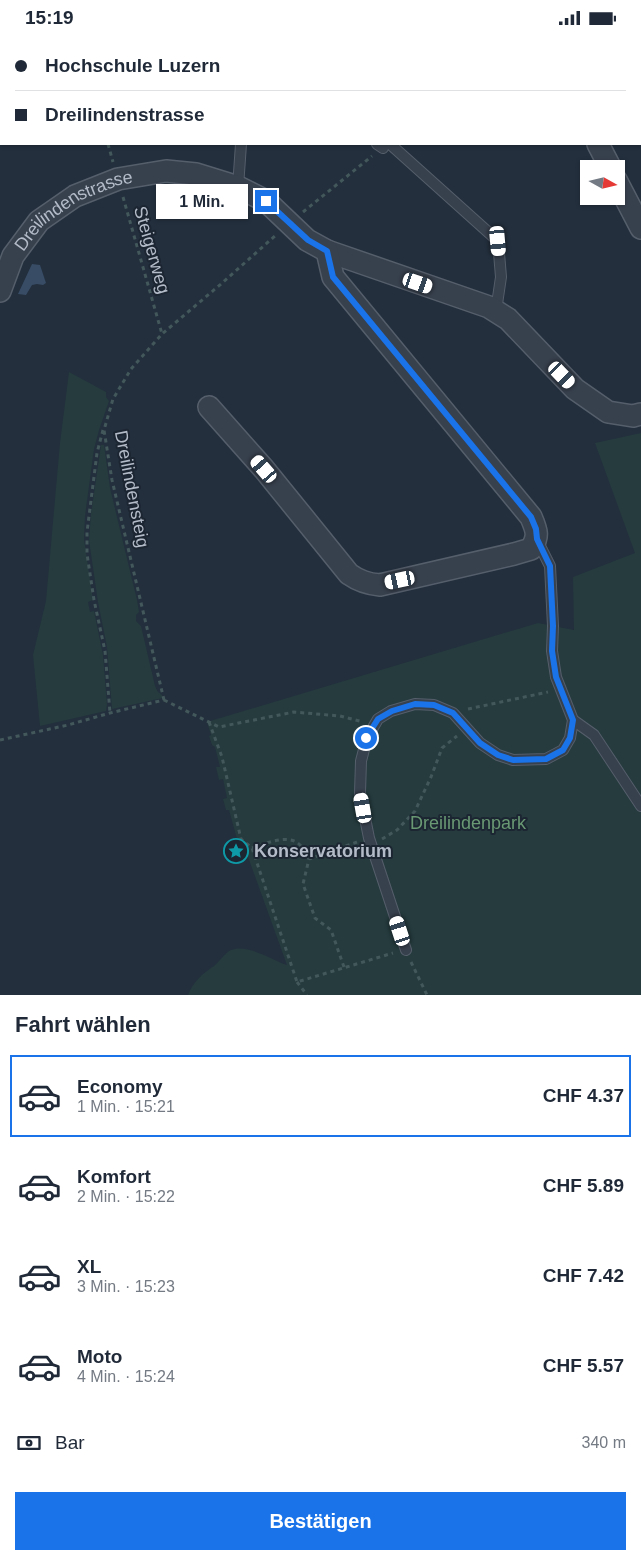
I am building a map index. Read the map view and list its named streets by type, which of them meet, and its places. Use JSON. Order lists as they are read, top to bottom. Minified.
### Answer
{"streets":{"street":["Dreilindenstrasse"],"path":["Steigerweg","Dreilindensteig"]},"crossings":[["Dreilindenstrasse","Steigerweg"],["Dreilindenstrasse","Dreilindensteig"],["Steigerweg","Dreilindensteig"]],"parks":["Dreilindenpark"],"places":{"place":["Konservatorium"]},"north":"right","page":{"status":"15:19","banner":["Hochschule Luzern","Dreilindenstrasse"],"bubble":"1 Min.","heading":"Fahrt wählen","list":[{"name":"Economy","note":"1 Min. · 15:21","value":"CHF 4.37"},{"name":"Komfort","note":"2 Min. · 15:22","value":"CHF 5.89"},{"name":"XL","note":"3 Min. · 15:23","value":"CHF 7.42"},{"name":"Moto","note":"4 Min. · 15:24","value":"CHF 5.57"}],"pay":["Bar","340 m"],"buttons":"Bestätigen"}}
